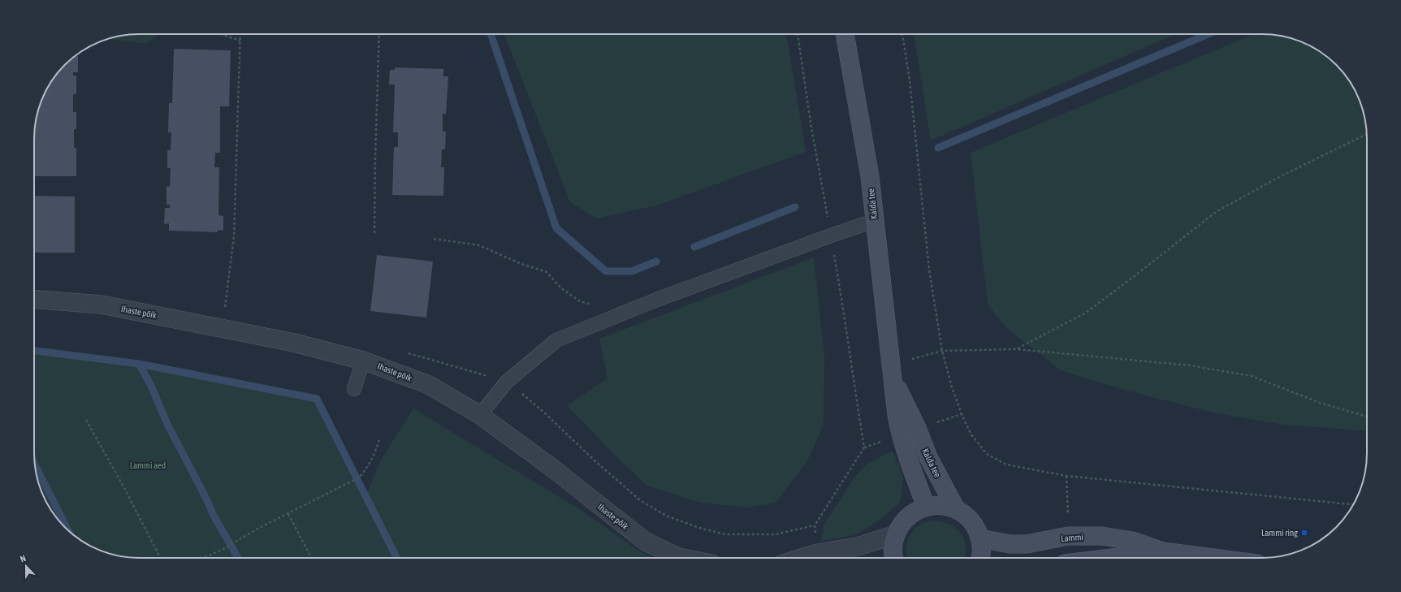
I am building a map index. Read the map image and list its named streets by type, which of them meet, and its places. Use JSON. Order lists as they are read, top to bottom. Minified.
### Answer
{"streets":{"street":["Kalda tee","Ihaste põik","Lammi"]},"parks":["Lammi aed"],"places":{"transit":["Lammi ring"]},"north":"top"}
